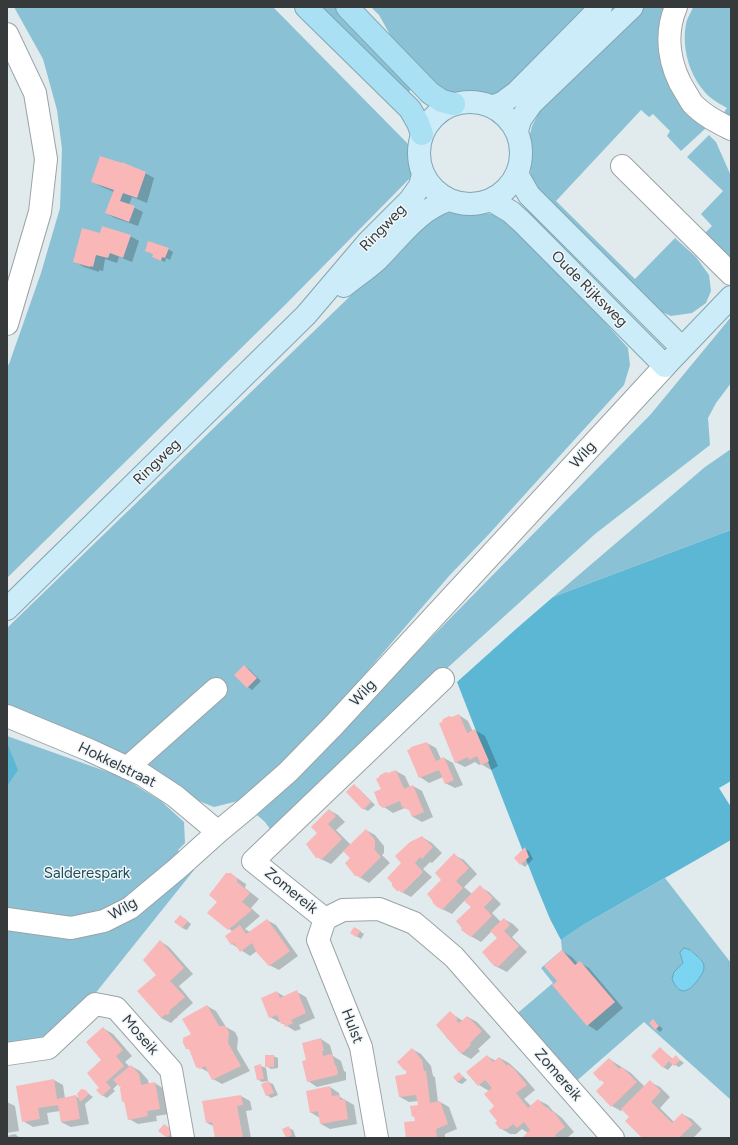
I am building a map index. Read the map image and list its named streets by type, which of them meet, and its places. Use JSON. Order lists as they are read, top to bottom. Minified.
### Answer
{"streets":{"main road":["Ringweg","Oude Rijksweg"],"street":["Wilg","Hokkelstraat","Zomereik","Hulst","Moseik"]},"crossings":[["Ringweg","Oude Rijksweg"],["Oude Rijksweg","Wilg"],["Wilg","Hokkelstraat"],["Zomereik","Hulst"]],"parks":["Salderespark"]}
